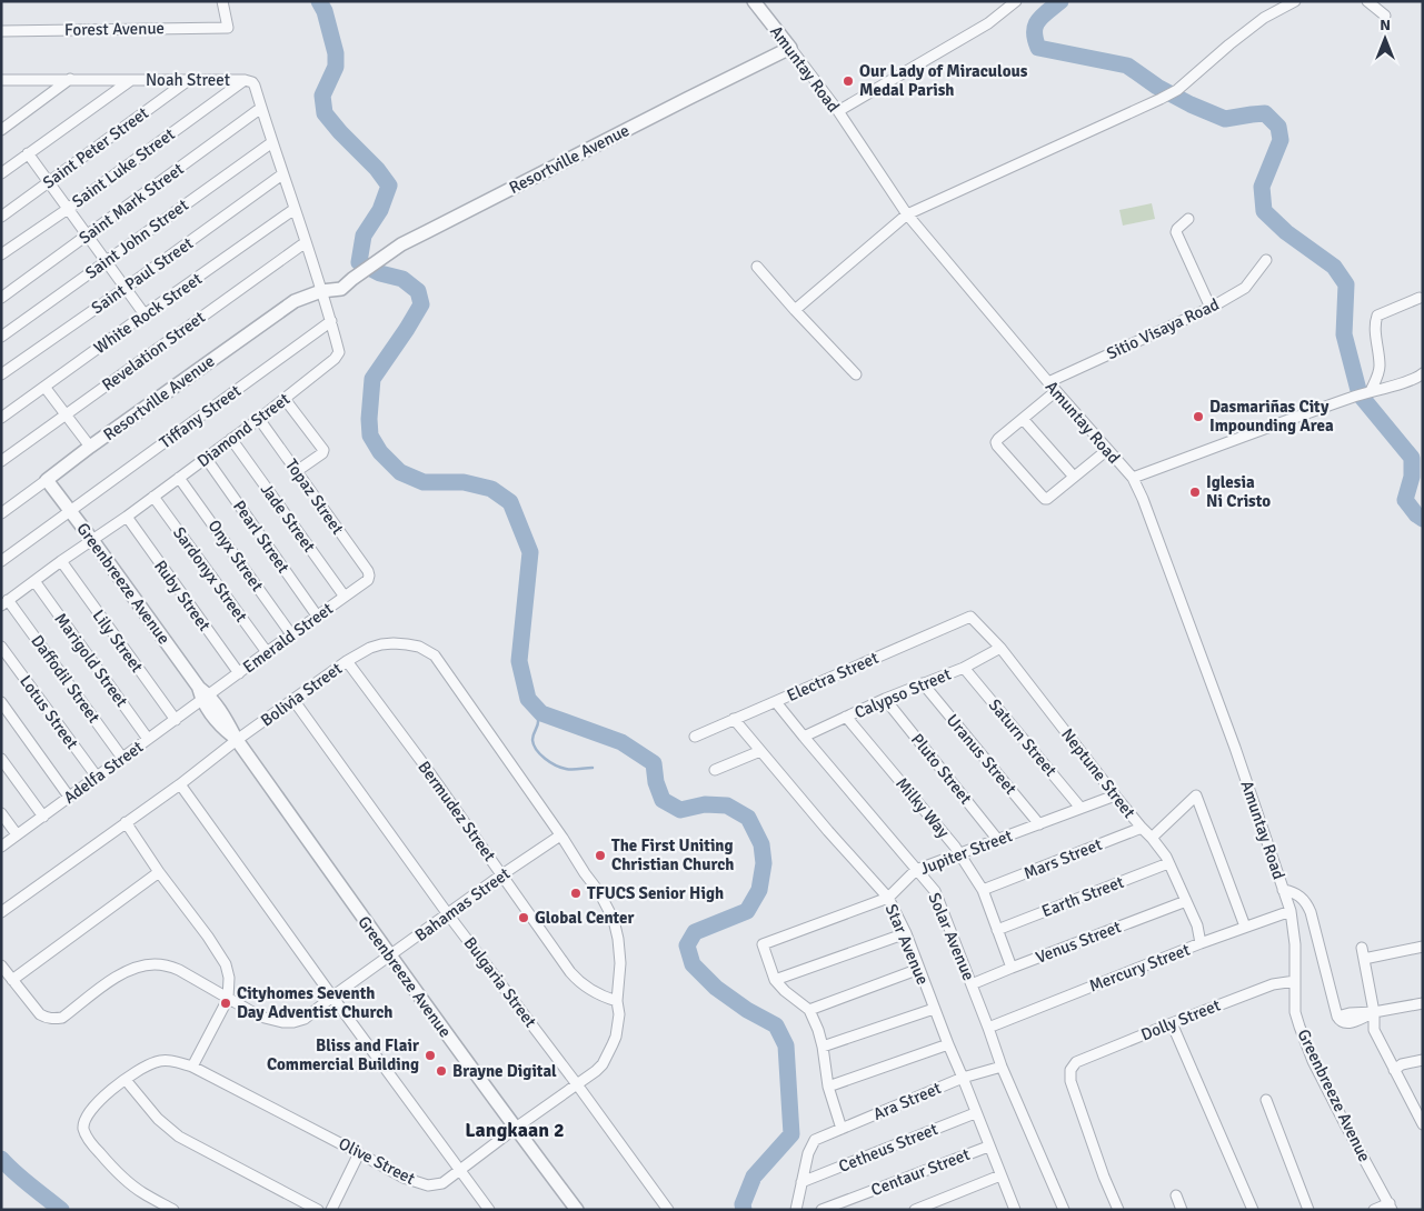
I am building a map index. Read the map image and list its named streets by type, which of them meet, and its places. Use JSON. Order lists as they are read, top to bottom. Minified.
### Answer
{"streets":{"street":["Forest Avenue","Amuntay Road","Noah Street","Saint Peter Street","Resortville Avenue","Saint Luke Street","Saint Mark Street","Saint John Street","Saint Paul Street","White Rock Street","Sitio Visaya Road","Revelation Street","Tiffany Street","Diamond Street","Topaz Street","Jade Street","Pearl Street","Onyx Street","Sardonyx Street","Greenbreeze Avenue","Ruby Street","Emerald Street","Lily Street","Marigold Street","Electra Street","Daffodil Street","Calypso Street","Bolivia Street","Lotus Street","Saturn Street","Uranus Street","Pluto Street","Adelfa Street","Neptune Street","Milky Way","Bermudez Street","Jupiter Street","Mars Street","Earth Street","Bahamas Street","Solar Avenue","Venus Street","Star Avenue","Mercury Street","Bulgaria Street","Dolly Street","Ara Street","Cetheus Street","Olive Street","Centaur Street"]},"crossings":[["Amuntay Road","Resortville Avenue"],["Amuntay Road","Sitio Visaya Road"],["Amuntay Road","Greenbreeze Avenue"],["Amuntay Road","Mercury Street"],["Noah Street","Saint Peter Street"],["Noah Street","Resortville Avenue"],["Noah Street","Saint Luke Street"],["Noah Street","Saint Mark Street"],["Noah Street","Saint John Street"],["Noah Street","Saint Paul Street"],["Noah Street","White Rock Street"],["Noah Street","Revelation Street"],["Noah Street","Diamond Street"],["Resortville Avenue","Diamond Street"],["Resortville Avenue","Greenbreeze Avenue"],["Tiffany Street","Diamond Street"],["Tiffany Street","Greenbreeze Avenue"],["Diamond Street","Topaz Street"],["Diamond Street","Jade Street"],["Diamond Street","Pearl Street"],["Diamond Street","Onyx Street"],["Diamond Street","Sardonyx Street"],["Diamond Street","Greenbreeze Avenue"],["Diamond Street","Ruby Street"],["Diamond Street","Lily Street"],["Diamond Street","Marigold Street"],["Diamond Street","Daffodil Street"],["Topaz Street","Emerald Street"],["Jade Street","Emerald Street"],["Pearl Street","Emerald Street"],["Onyx Street","Emerald Street"],["Sardonyx Street","Emerald Street"],["Greenbreeze Avenue","Emerald Street"],["Greenbreeze Avenue","Bolivia Street"],["Greenbreeze Avenue","Adelfa Street"],["Greenbreeze Avenue","Bahamas Street"],["Greenbreeze Avenue","Mercury Street"],["Greenbreeze Avenue","Dolly Street"],["Greenbreeze Avenue","Olive Street"],["Ruby Street","Emerald Street"],["Emerald Street","Adelfa Street"],["Lily Street","Adelfa Street"],["Marigold Street","Adelfa Street"],["Electra Street","Neptune Street"],["Electra Street","Solar Avenue"],["Electra Street","Star Avenue"],["Daffodil Street","Adelfa Street"],["Calypso Street","Saturn Street"],["Calypso Street","Uranus Street"],["Calypso Street","Pluto Street"],["Calypso Street","Neptune Street"],["Calypso Street","Milky Way"],["Calypso Street","Solar Avenue"],["Bolivia Street","Bermudez Street"],["Bolivia Street","Bahamas Street"],["Bolivia Street","Bulgaria Street"],["Bolivia Street","Olive Street"],["Lotus Street","Adelfa Street"],["Saturn Street","Jupiter Street"],["Uranus Street","Jupiter Street"],["Pluto Street","Jupiter Street"],["Neptune Street","Jupiter Street"],["Neptune Street","Mars Street"],["Neptune Street","Earth Street"],["Neptune Street","Venus Street"],["Neptune Street","Mercury Street"],["Milky Way","Jupiter Street"],["Milky Way","Mars Street"],["Milky Way","Earth Street"],["Milky Way","Venus Street"],["Bermudez Street","Bahamas Street"],["Bermudez Street","Olive Street"],["Jupiter Street","Solar Avenue"],["Jupiter Street","Star Avenue"],["Bahamas Street","Bulgaria Street"],["Solar Avenue","Venus Street"],["Solar Avenue","Mercury Street"],["Solar Avenue","Ara Street"],["Star Avenue","Ara Street"],["Star Avenue","Cetheus Street"],["Star Avenue","Centaur Street"],["Bulgaria Street","Olive Street"],["Ara Street","Cetheus Street"]],"districts":["Langkaan 2"],"places":["Our Lady of Miraculous Medal Parish","Dasmariñas City Impounding Area","Iglesia Ni Cristo","The First Uniting Christian Church","TFUCS Senior High","Global Center","Cityhomes Seventh Day Adventist Church","Bliss and Flair Commercial Building","Brayne Digital"],"north":"top"}
